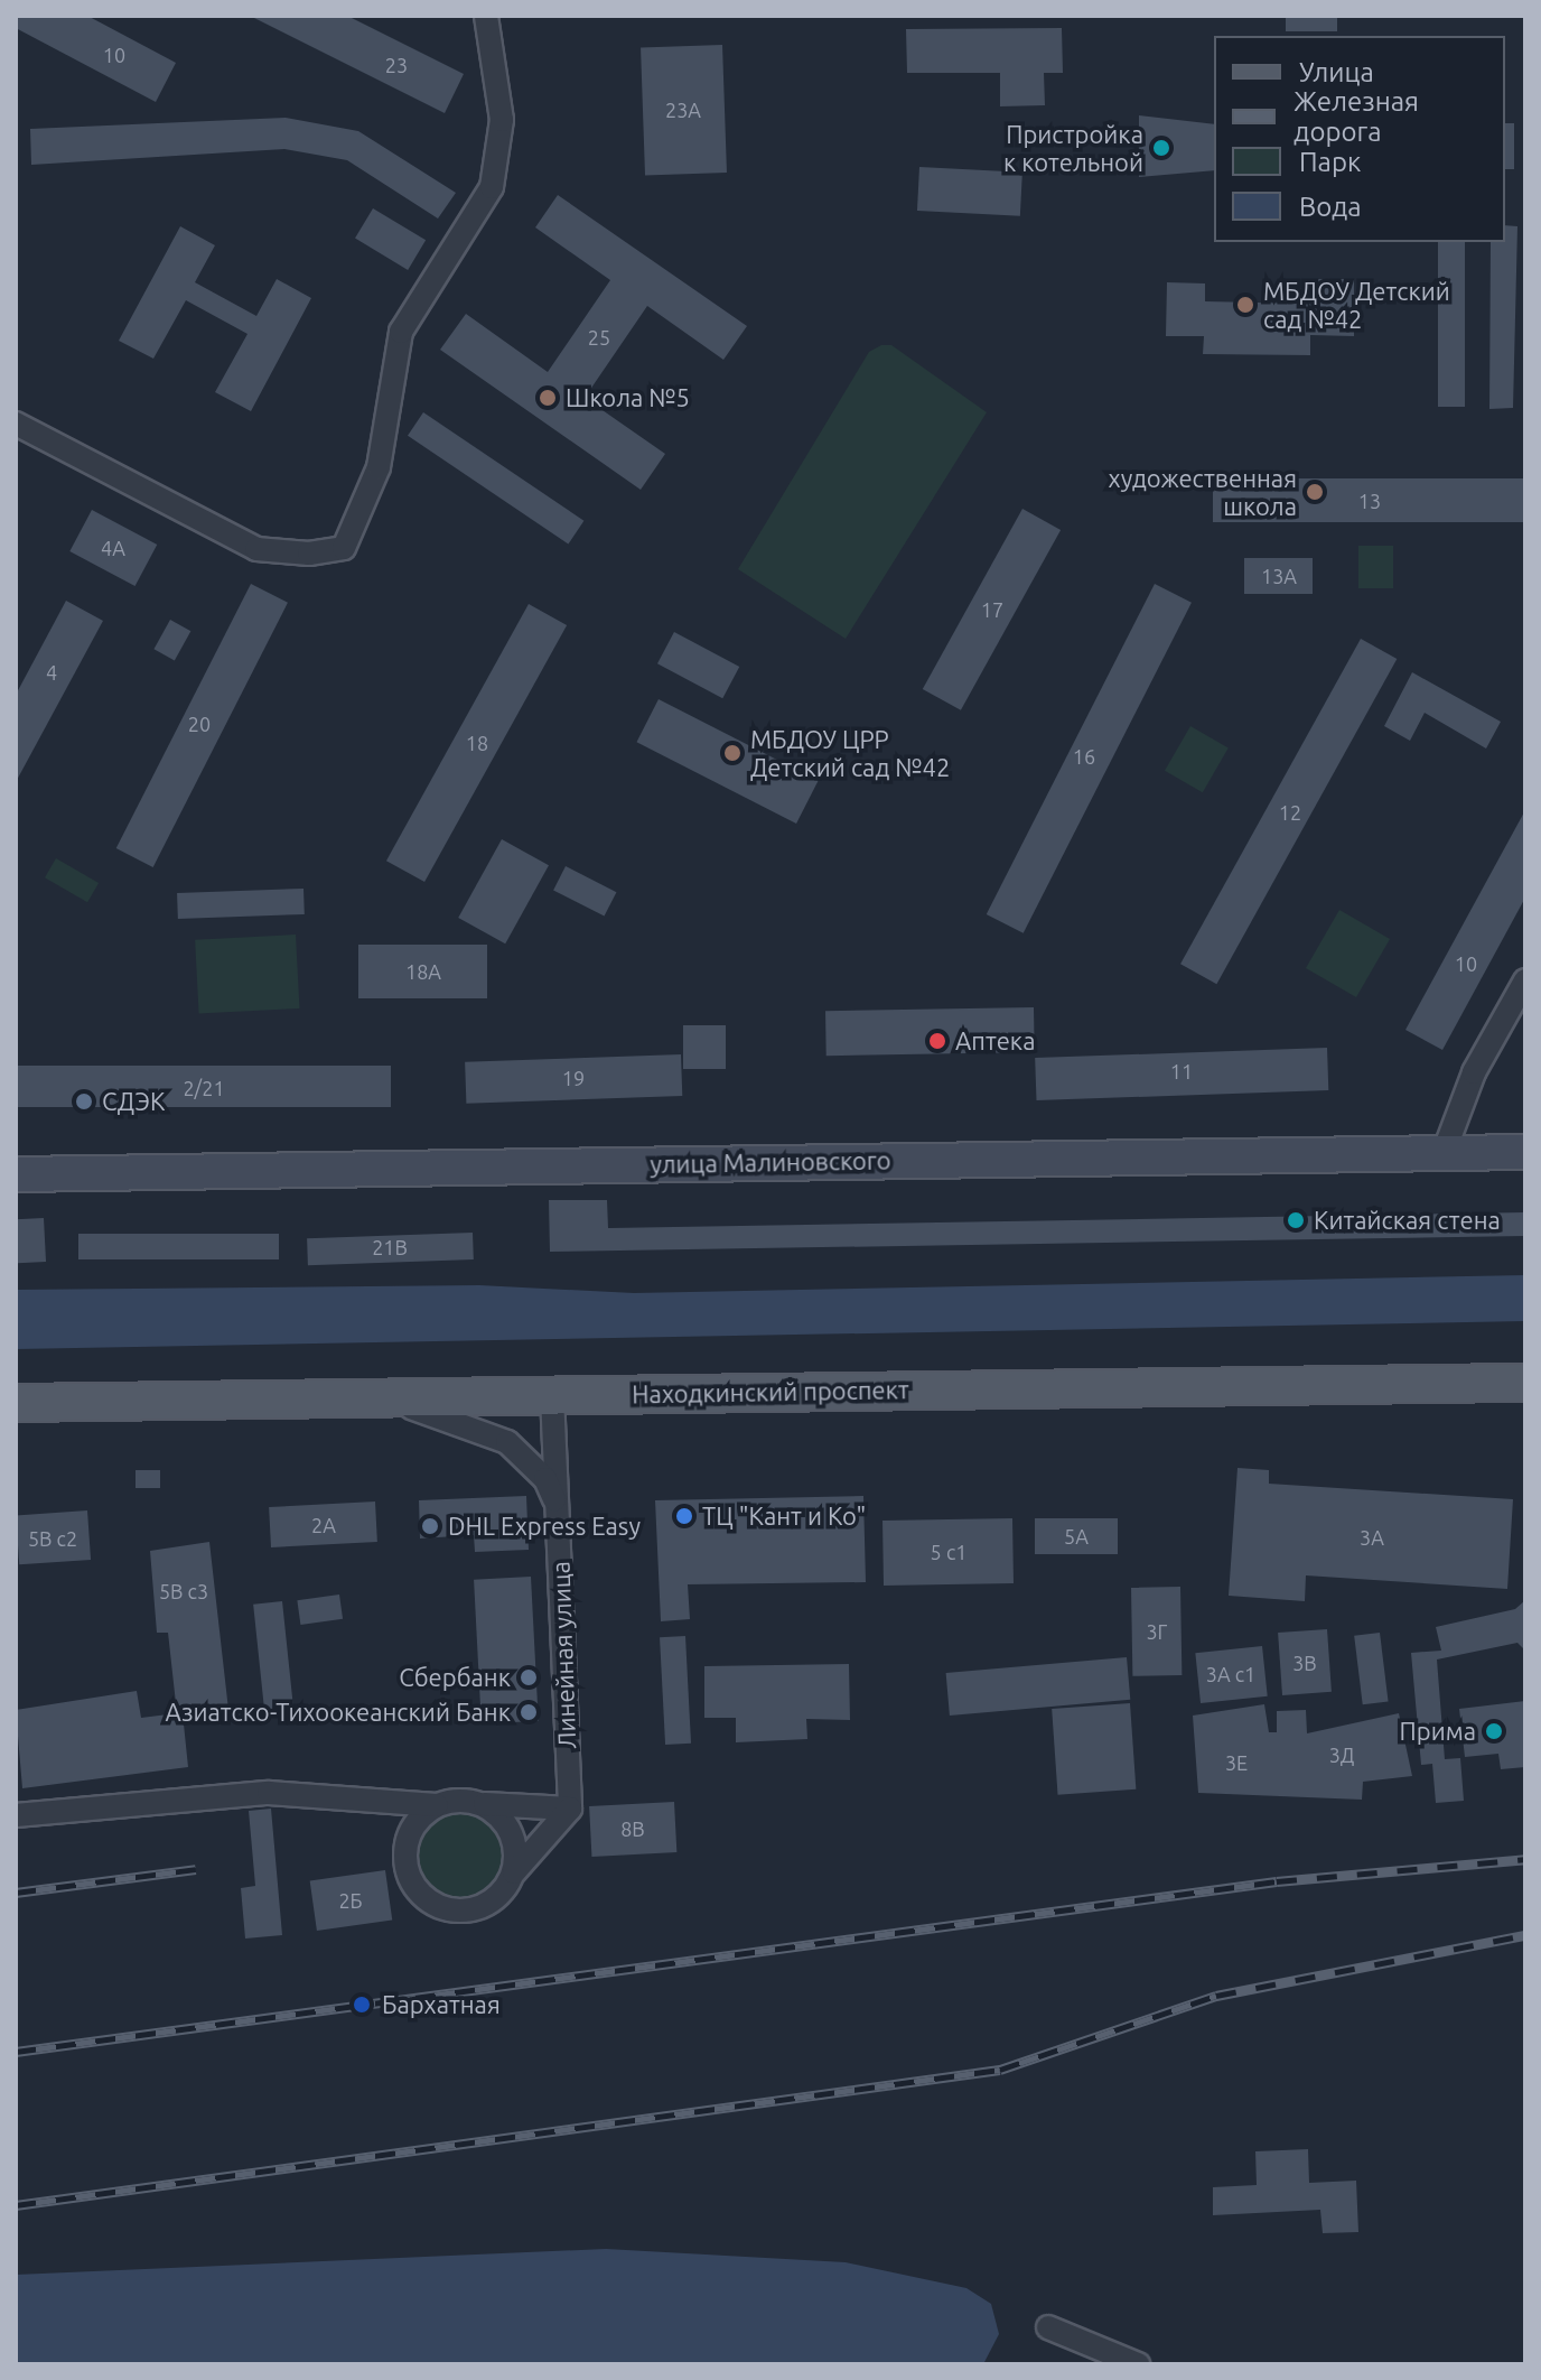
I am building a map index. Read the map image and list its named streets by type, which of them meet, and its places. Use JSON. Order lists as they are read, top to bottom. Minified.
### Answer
{"streets":{"main road":["улица Малиновского","Находкинский проспект"],"street":["Линейная улица"]},"crossings":[["Находкинский проспект","Линейная улица"]],"places":["Пристройка к котельной","МБДОУ Детский сад №42","Школа №5","художественная школа","МБДОУ ЦРР Детский сад №42","Аптека","СДЭК","Китайская стена","ТЦ \"Кант и Ко\"","DHL Express Easy","Сбербанк","Азиатско-Тихоокеанский Банк","Прима","Бархатная"],"house_numbers":["10","23","23А","25","13","4А","13А","17","4","20","18","16","12","10","18А","11","19","2/21","21В","2А","5А","3А","5В с2","5 с1","5В с3","3Г","3В","3А с1","3Д","3Е","8В","2Б"],"legend":["Улица","Железная дорога","Парк","Вода"]}
